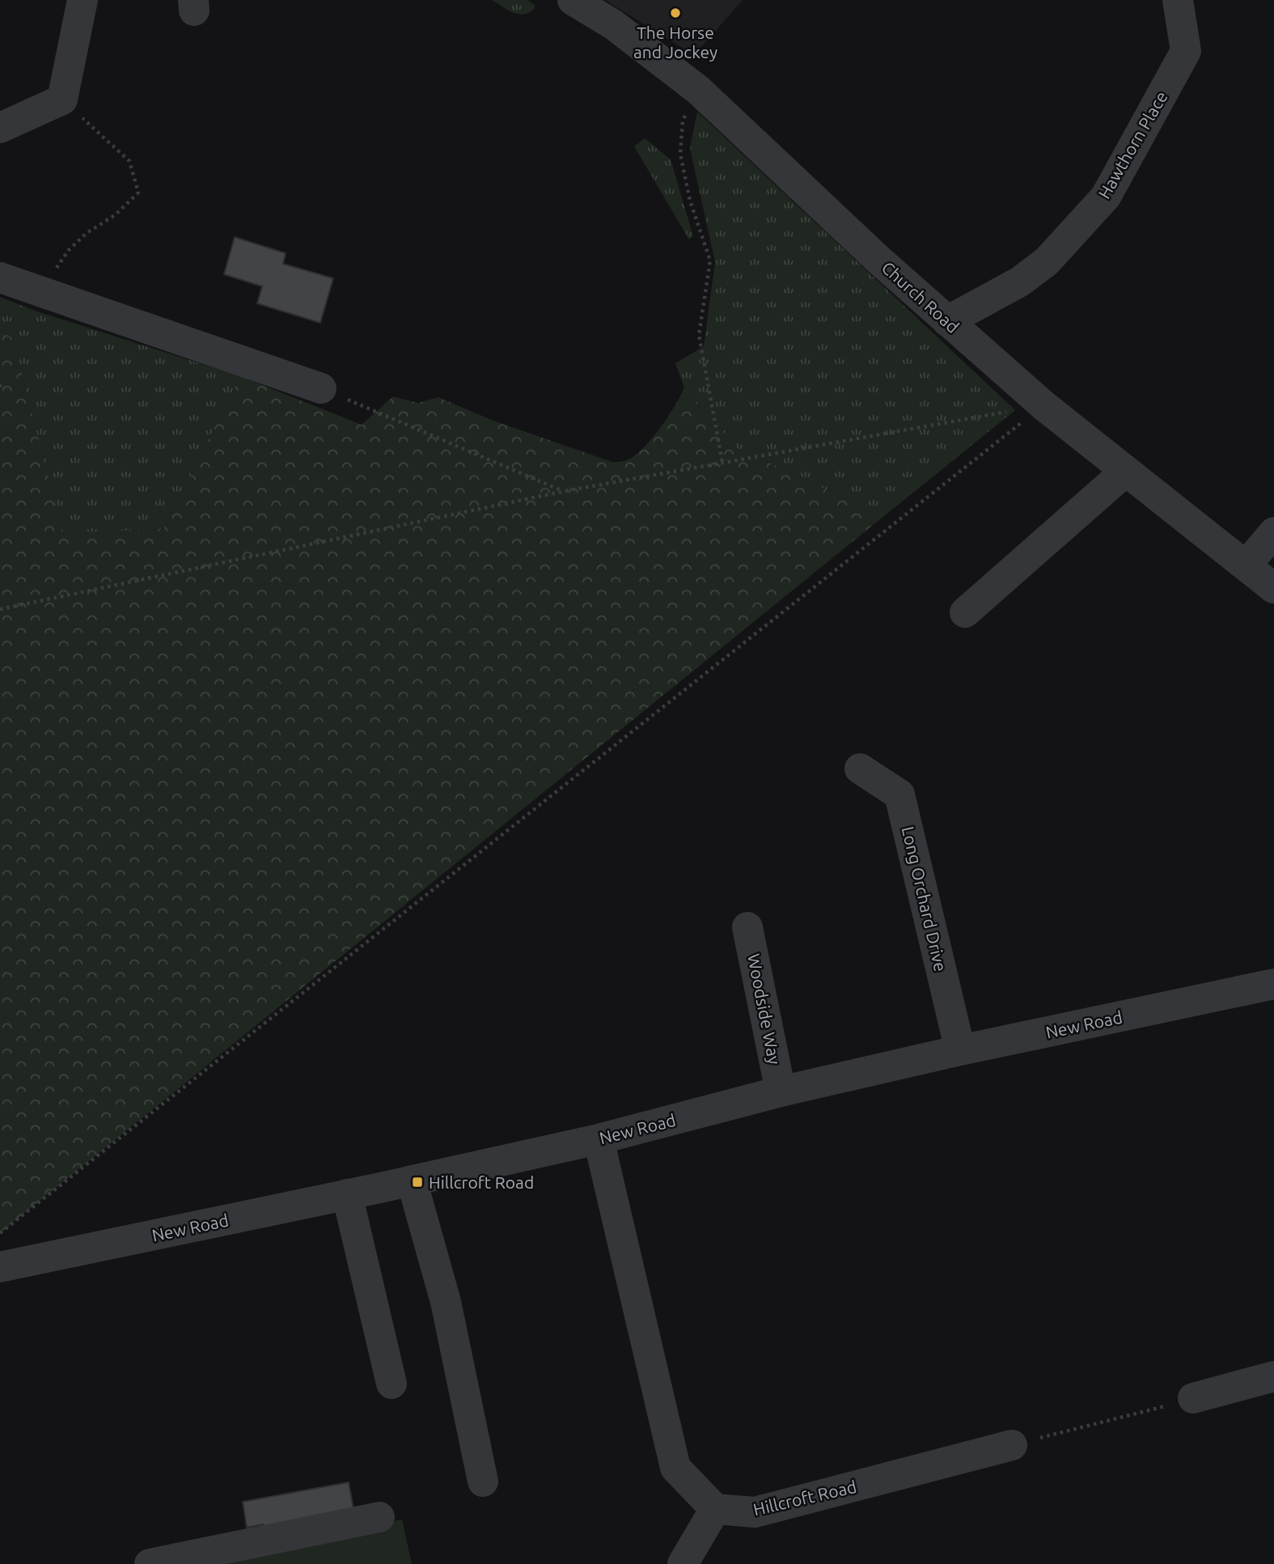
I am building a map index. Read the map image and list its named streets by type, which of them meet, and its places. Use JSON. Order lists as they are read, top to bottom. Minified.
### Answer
{"streets":{"street":["Hawthorn Place","Church Road","Long Orchard Drive","Woodside Way","New Road","Hillcroft Road"]},"crossings":[["Hawthorn Place","Church Road"],["Long Orchard Drive","New Road"],["Woodside Way","New Road"]],"places":{"other":["The Horse and Jockey"],"transit":["Hillcroft Road"]}}
